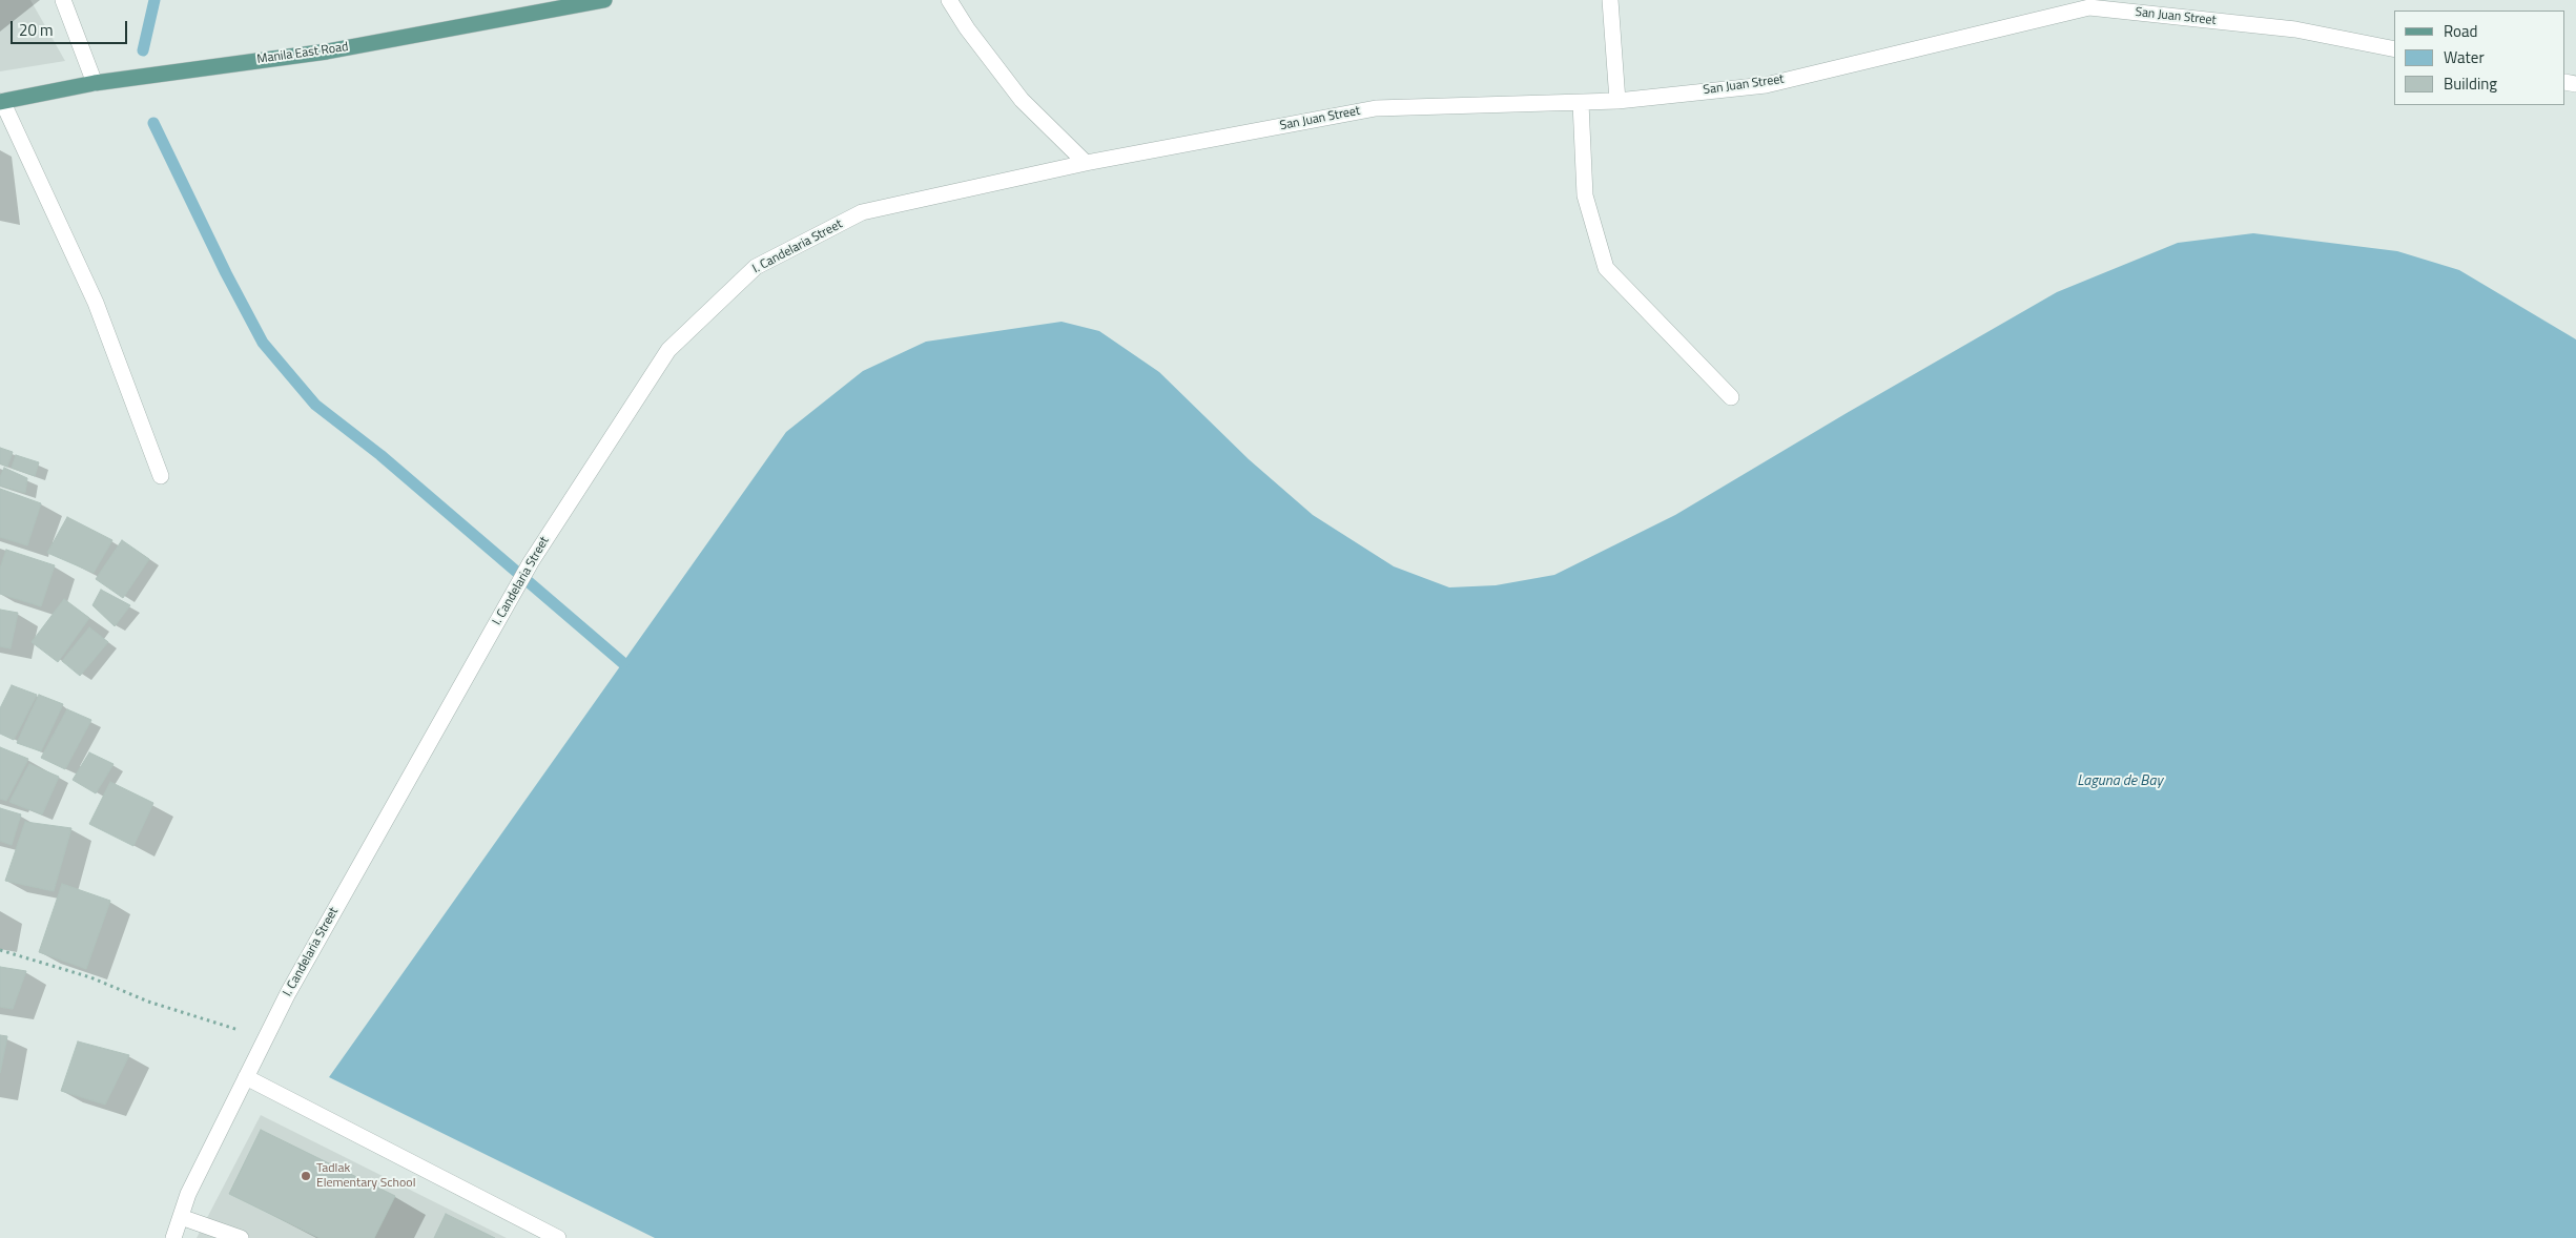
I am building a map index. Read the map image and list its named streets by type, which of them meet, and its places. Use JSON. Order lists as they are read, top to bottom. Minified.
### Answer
{"streets":{"main road":["Manila East Road"],"street":["San Juan Street","I. Candelaria Street"]},"crossings":[["San Juan Street","I. Candelaria Street"]],"water":["Laguna de Bay"],"places":["Tadlak Elementary School"],"legend":["Road","Water","Building"],"scale_bar":"20 m"}
